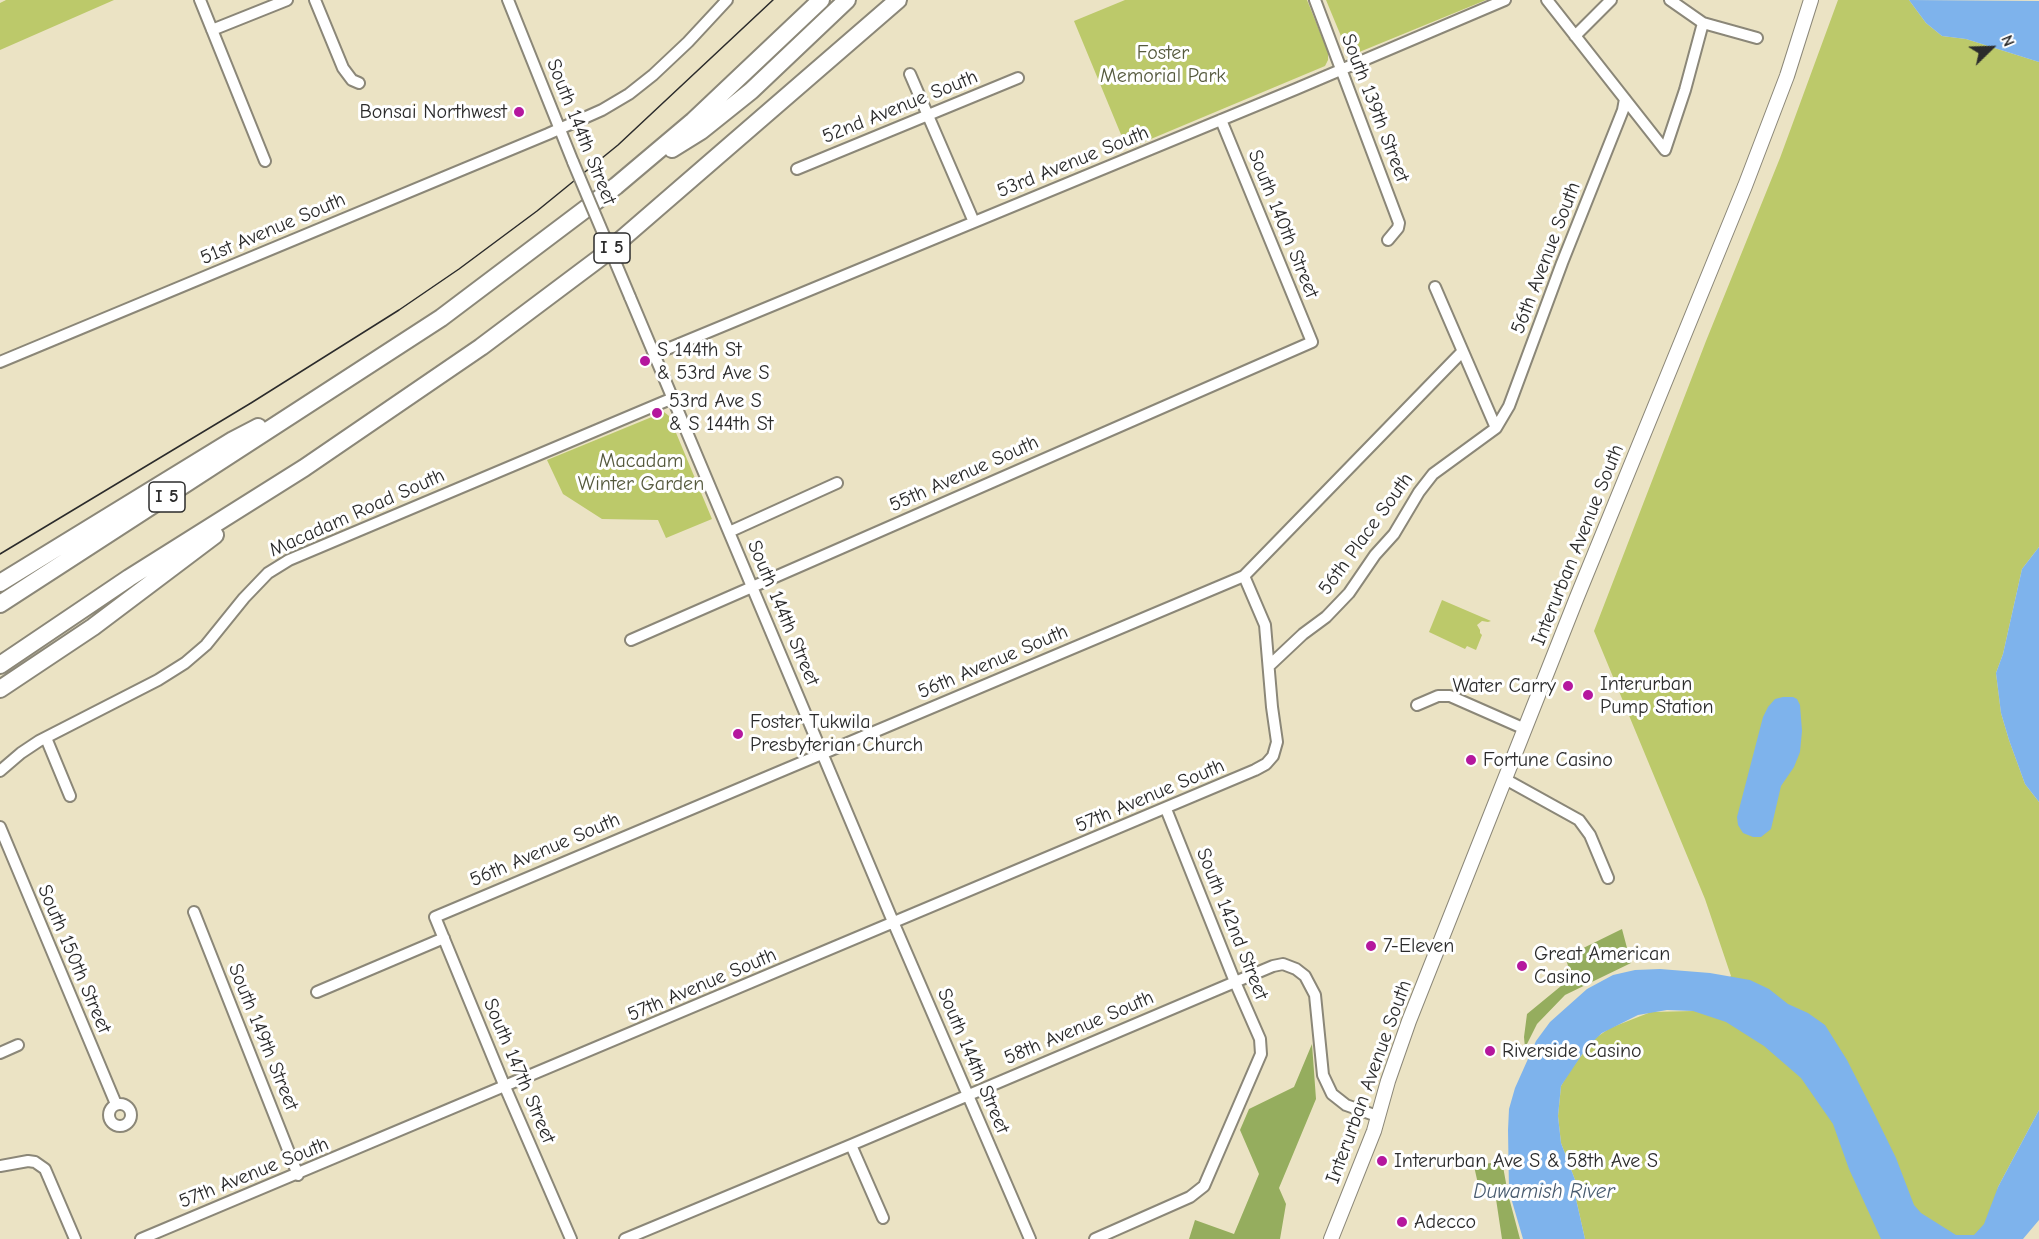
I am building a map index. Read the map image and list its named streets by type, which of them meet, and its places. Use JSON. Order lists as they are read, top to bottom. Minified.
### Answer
{"streets":{"highway":["I 5"],"main road":["Interurban Avenue South"],"street":["52nd Avenue South","South 139th Street","South 144th Street","53rd Avenue South","South 140th Street","51st Avenue South","56th Avenue South","55th Avenue South","Macadam Road South","56th Place South","57th Avenue South","South 142nd Street","South 150th Street","58th Avenue South","South 149th Street","South 147th Street"]},"crossings":[["South 139th Street","53rd Avenue South"],["South 144th Street","53rd Avenue South"],["South 144th Street","51st Avenue South"],["South 144th Street","56th Avenue South"],["South 144th Street","55th Avenue South"],["South 144th Street","Macadam Road South"],["South 144th Street","57th Avenue South"],["South 144th Street","58th Avenue South"],["53rd Avenue South","South 140th Street"],["South 140th Street","55th Avenue South"],["56th Avenue South","56th Place South"],["56th Avenue South","South 147th Street"],["56th Place South","57th Avenue South"],["Interurban Avenue South","58th Avenue South"],["57th Avenue South","South 142nd Street"],["57th Avenue South","South 149th Street"],["57th Avenue South","South 147th Street"],["South 142nd Street","58th Avenue South"]],"water":["Duwamish River"],"parks":["Foster Memorial Park","Macadam Winter Garden"],"places":["Bonsai Northwest","S 144th St & 53rd Ave S","53rd Ave S & S 144th St","Water Carry","Interurban Pump Station","Foster Tukwila Presbyterian Church","Fortune Casino","7-Eleven","Great American Casino","Riverside Casino","Interurban Ave S & 58th Ave S","Adecco"],"north":"top right"}
